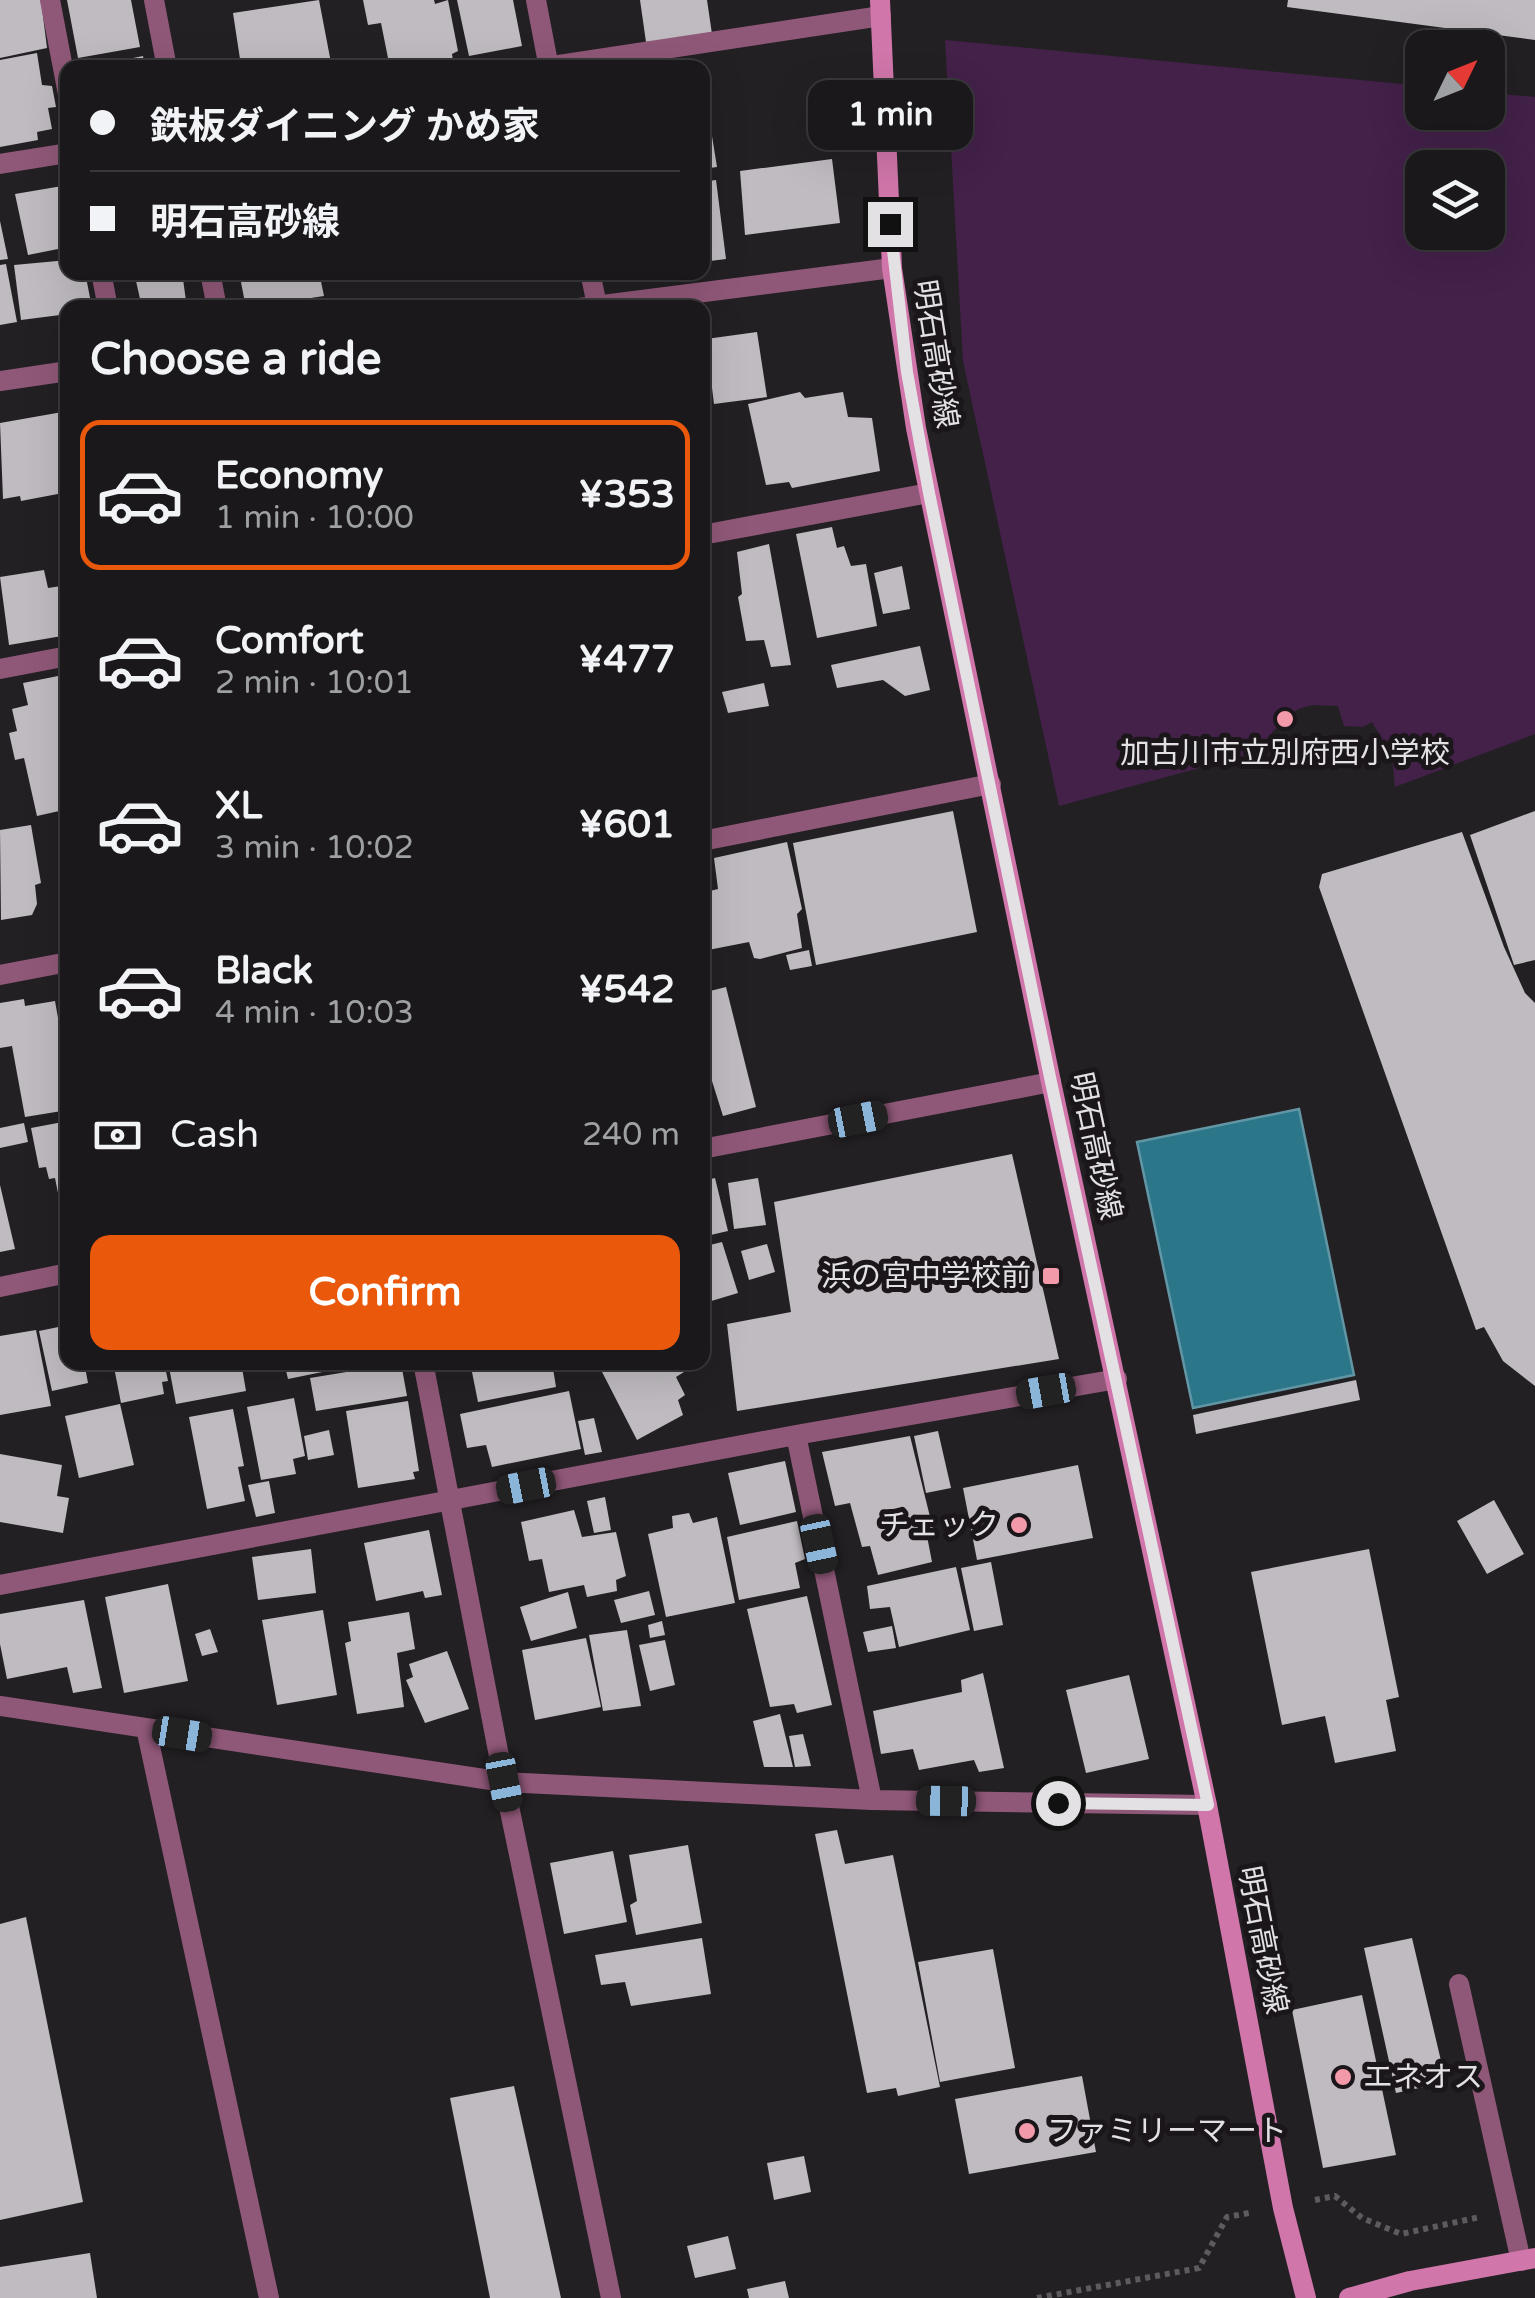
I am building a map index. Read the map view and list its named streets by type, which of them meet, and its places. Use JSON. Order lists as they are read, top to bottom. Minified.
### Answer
{"streets":{"main road":["明石高砂線"]},"places":{"other":["加古川市立別府西小学校","チェック","エネオス","ファミリーマート"],"transit":["浜の宮中学校前"]},"north":"top right","page":{"banner":["鉄板ダイニング かめ家","明石高砂線"],"bubble":"1 min","heading":"Choose a ride","list":[{"name":"Economy","note":"1 min · 10:00","value":"¥353"},{"name":"Comfort","note":"2 min · 10:01","value":"¥477"},{"name":"XL","note":"3 min · 10:02","value":"¥601"},{"name":"Black","note":"4 min · 10:03","value":"¥542"}],"pay":["Cash","240 m"],"buttons":"Confirm"}}
